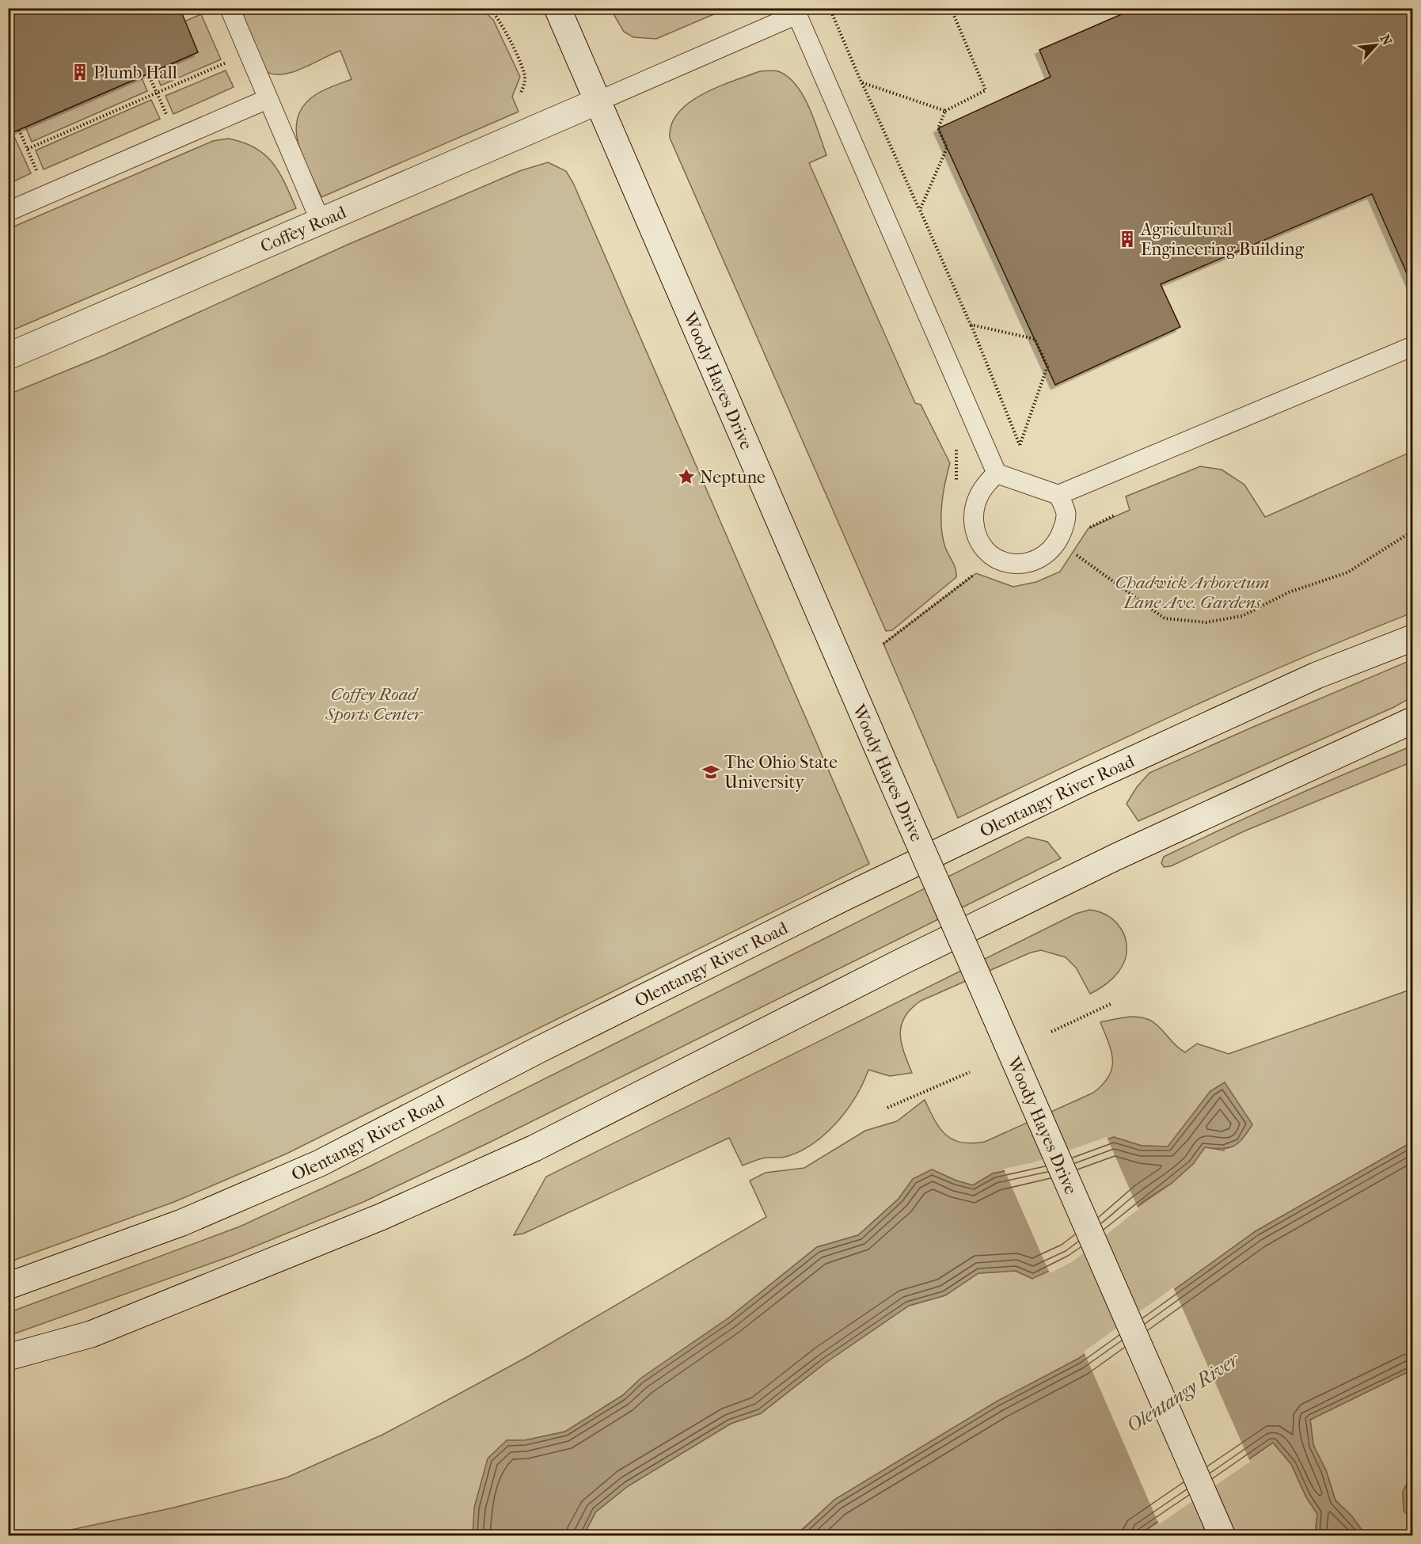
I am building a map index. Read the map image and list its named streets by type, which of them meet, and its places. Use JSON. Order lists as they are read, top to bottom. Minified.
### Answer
{"streets":{"main road":["Coffey Road","Woody Hayes Drive","Olentangy River Road"]},"crossings":[["Coffey Road","Woody Hayes Drive"]],"water":["Olentangy River"],"parks":["Chadwick Arboretum Lane Ave. Gardens","Coffey Road Sports Center"],"places":{"building":["Plumb Hall","Agricultural Engineering Building"],"place":["Neptune"],"school or university":["The Ohio State University"]},"north":"top right"}
